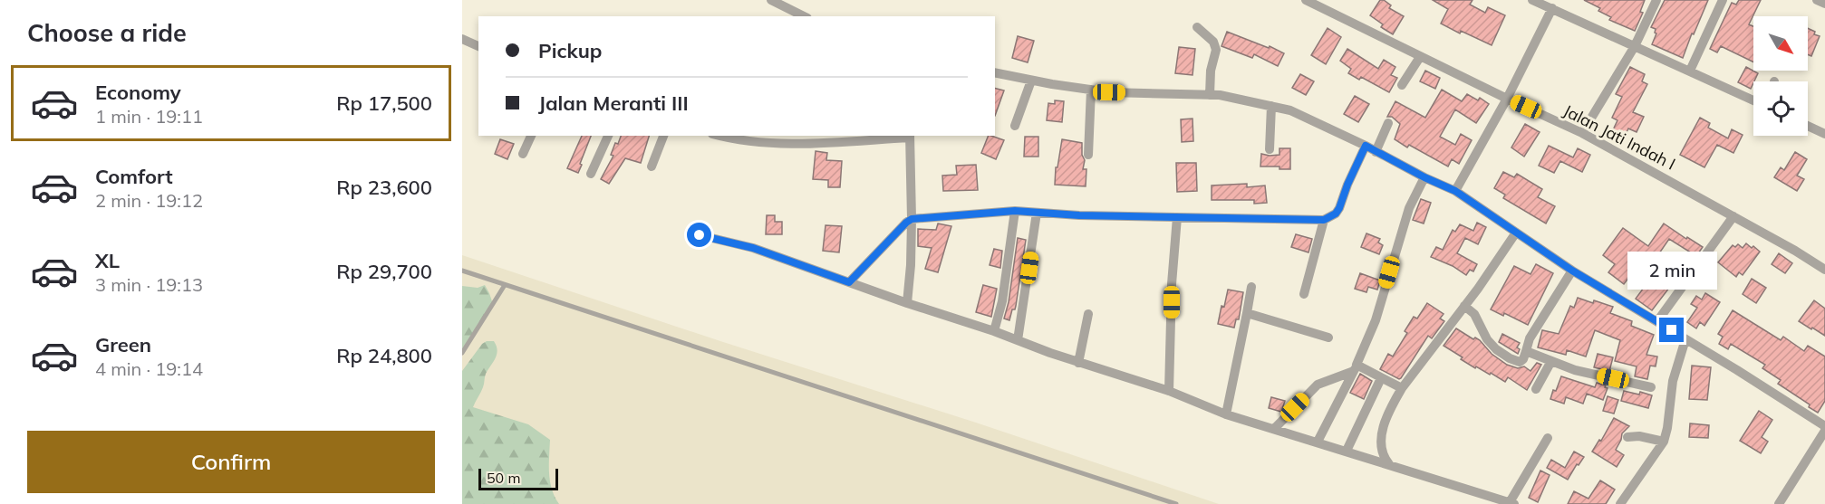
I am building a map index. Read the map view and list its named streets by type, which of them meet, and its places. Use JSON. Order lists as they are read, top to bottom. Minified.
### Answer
{"streets":{"street":["Jalan Jati Indah I"]},"scale_bar":"50 m","north":"bottom right","page":{"heading":"Choose a ride","banner":["Pickup","Jalan Meranti III"],"list":[{"name":"Economy","note":"1 min · 19:11","value":"Rp 17,500"},{"name":"Comfort","note":"2 min · 19:12","value":"Rp 23,600"},{"name":"XL","note":"3 min · 19:13","value":"Rp 29,700"},{"name":"Green","note":"4 min · 19:14","value":"Rp 24,800"}],"bubble":"2 min","buttons":"Confirm","scale":"50 m"}}
